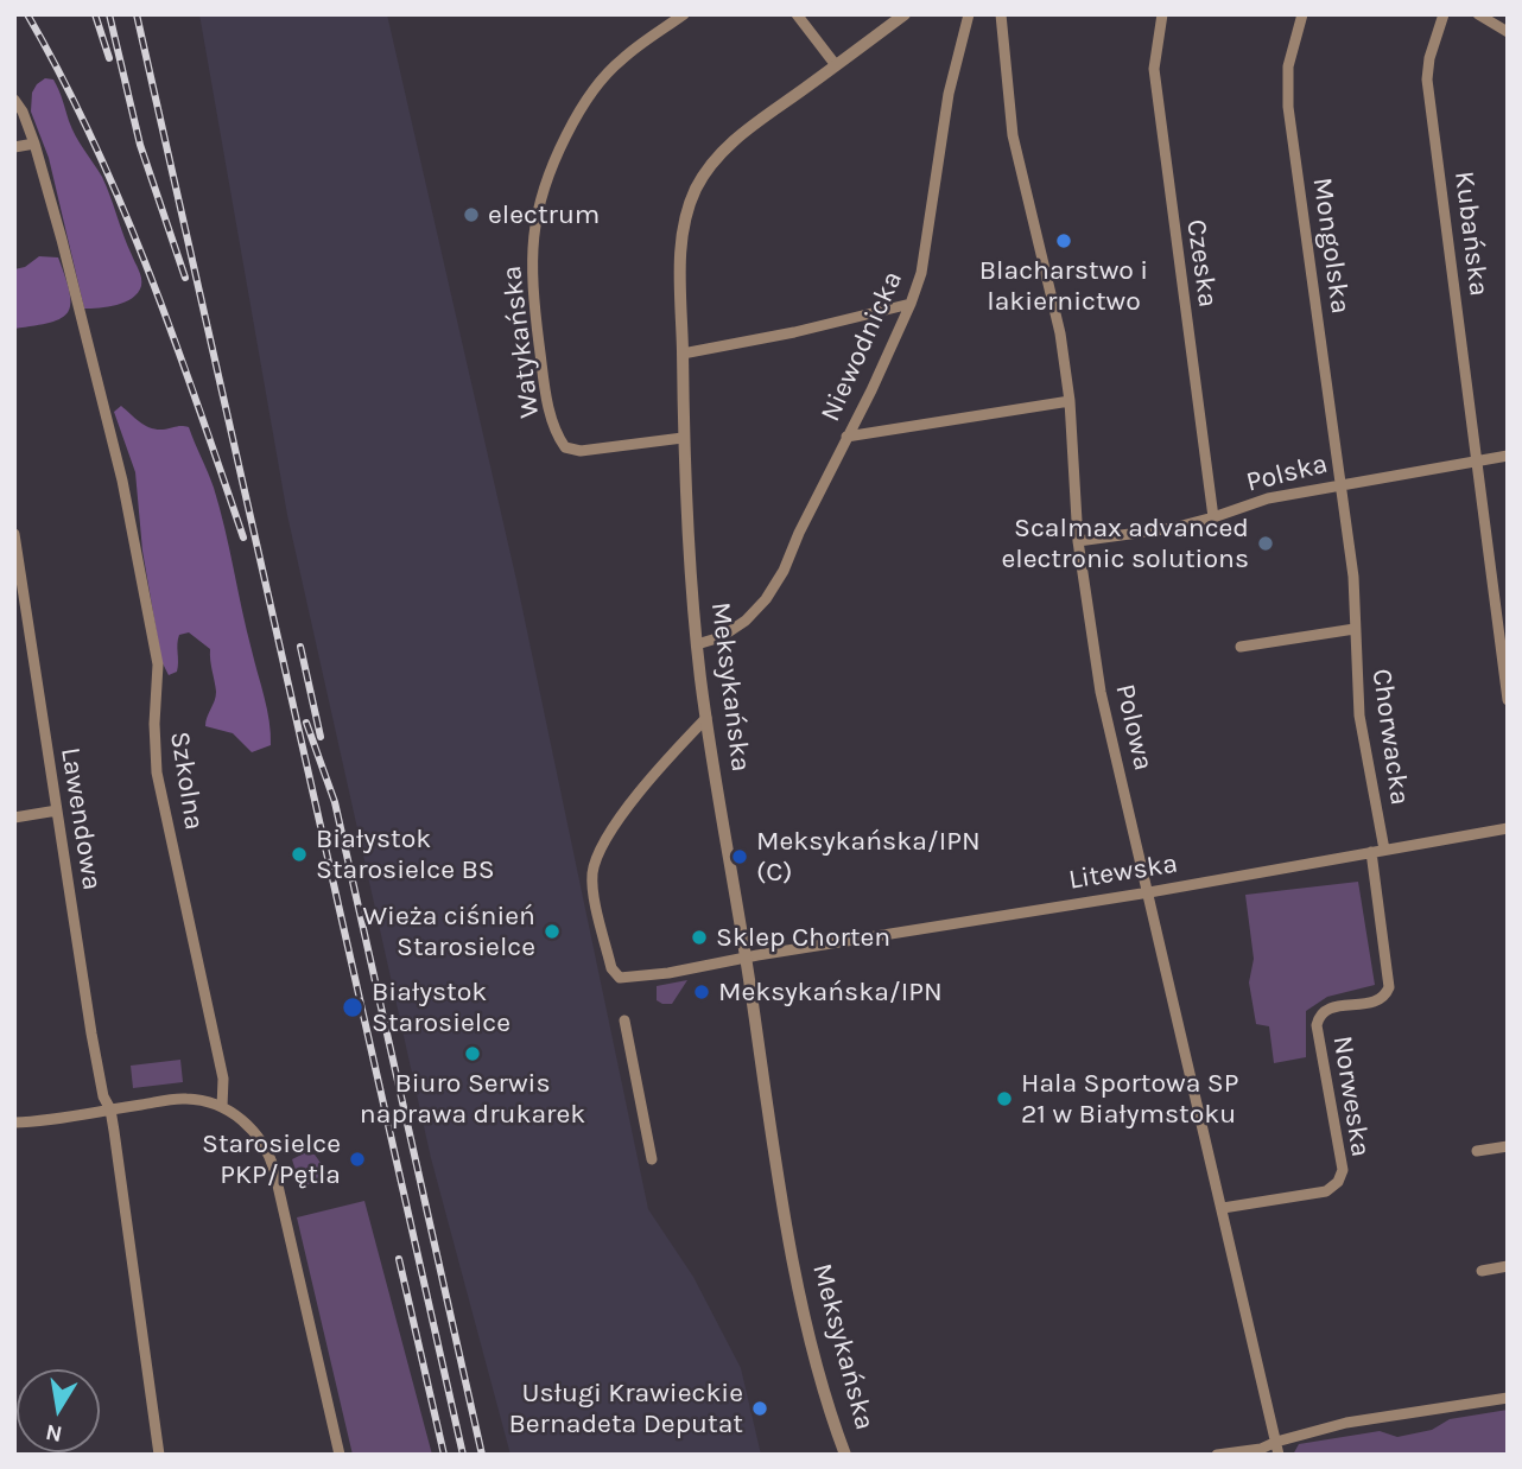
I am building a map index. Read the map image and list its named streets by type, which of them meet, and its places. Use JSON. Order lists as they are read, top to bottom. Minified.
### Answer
{"streets":{"street":["Kubańska","Mongolska","Czeska","Watykańska","Niewodnicka","Polska","Meksykańska","Polowa","Chorwacka","Szkolna","Lawendowa","Litewska","Norweska"]},"crossings":[["Kubańska","Polska"],["Mongolska","Polska"],["Mongolska","Chorwacka"],["Czeska","Polska"],["Watykańska","Meksykańska"],["Niewodnicka","Meksykańska"],["Polska","Polowa"],["Polska","Chorwacka"],["Meksykańska","Litewska"],["Polowa","Litewska"],["Polowa","Norweska"],["Chorwacka","Litewska"],["Litewska","Norweska"]],"places":["electrum","Blacharstwo i lakiernictwo","Scalmax advanced electronic solutions","Białystok Starosielce BS","Meksykańska/IPN (C)","Wieża ciśnień Starosielce","Sklep Chorten","Meksykańska/IPN","Białystok Starosielce","Biuro Serwis naprawa drukarek","Hala Sportowa SP 21 w Białymstoku","Starosielce PKP/Pętla","Usługi Krawieckie Bernadeta Deputat"],"north":"bottom"}
